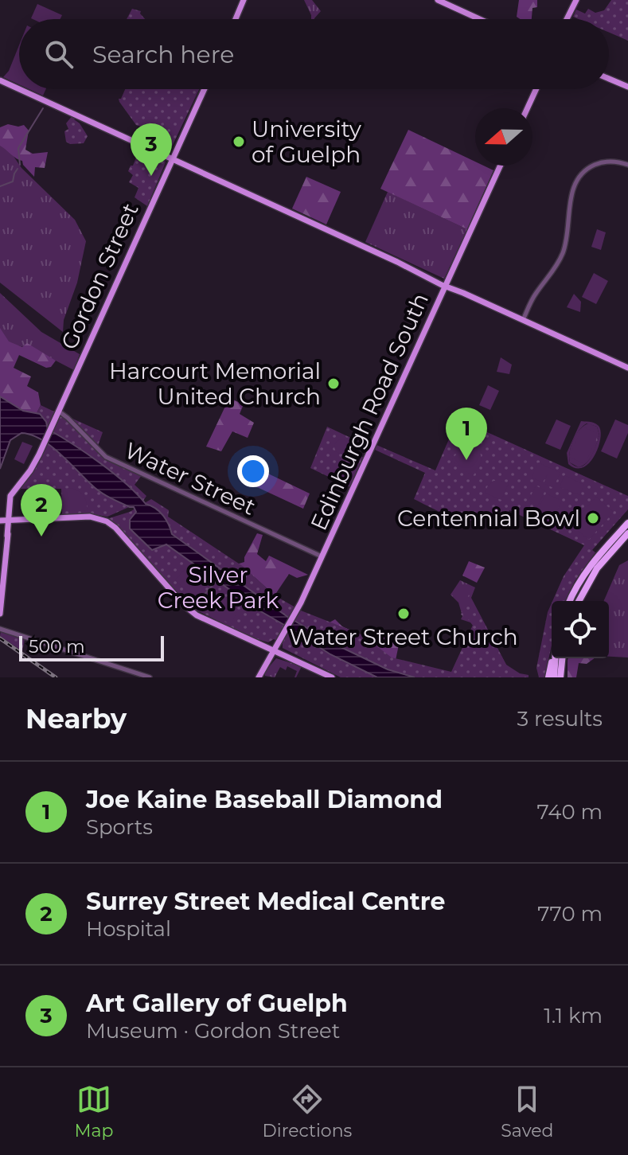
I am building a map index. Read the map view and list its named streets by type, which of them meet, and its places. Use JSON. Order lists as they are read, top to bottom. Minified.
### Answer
{"streets":{"main road":["Gordon Street","Edinburgh Road South"],"street":["Water Street"]},"crossings":[["Gordon Street","Water Street"],["Edinburgh Road South","Water Street"]],"parks":["Silver Creek Park"],"places":["University of Guelph","Harcourt Memorial United Church","Centennial Bowl","Water Street Church"],"scale_bar":"500 m","north":"left","page":{"search":"Search here","pins":["3","1","2"],"scale":"500 m","heading":["Nearby","3 results"],"list":[{"mark":"1","name":"Joe Kaine Baseball Diamond","note":"Sports","value":"740 m"},{"mark":"2","name":"Surrey Street Medical Centre","note":"Hospital","value":"770 m"},{"mark":"3","name":"Art Gallery of Guelph","note":"Museum · Gordon Street","value":"1.1 km"}],"nav":["Map","Directions","Saved"]}}
